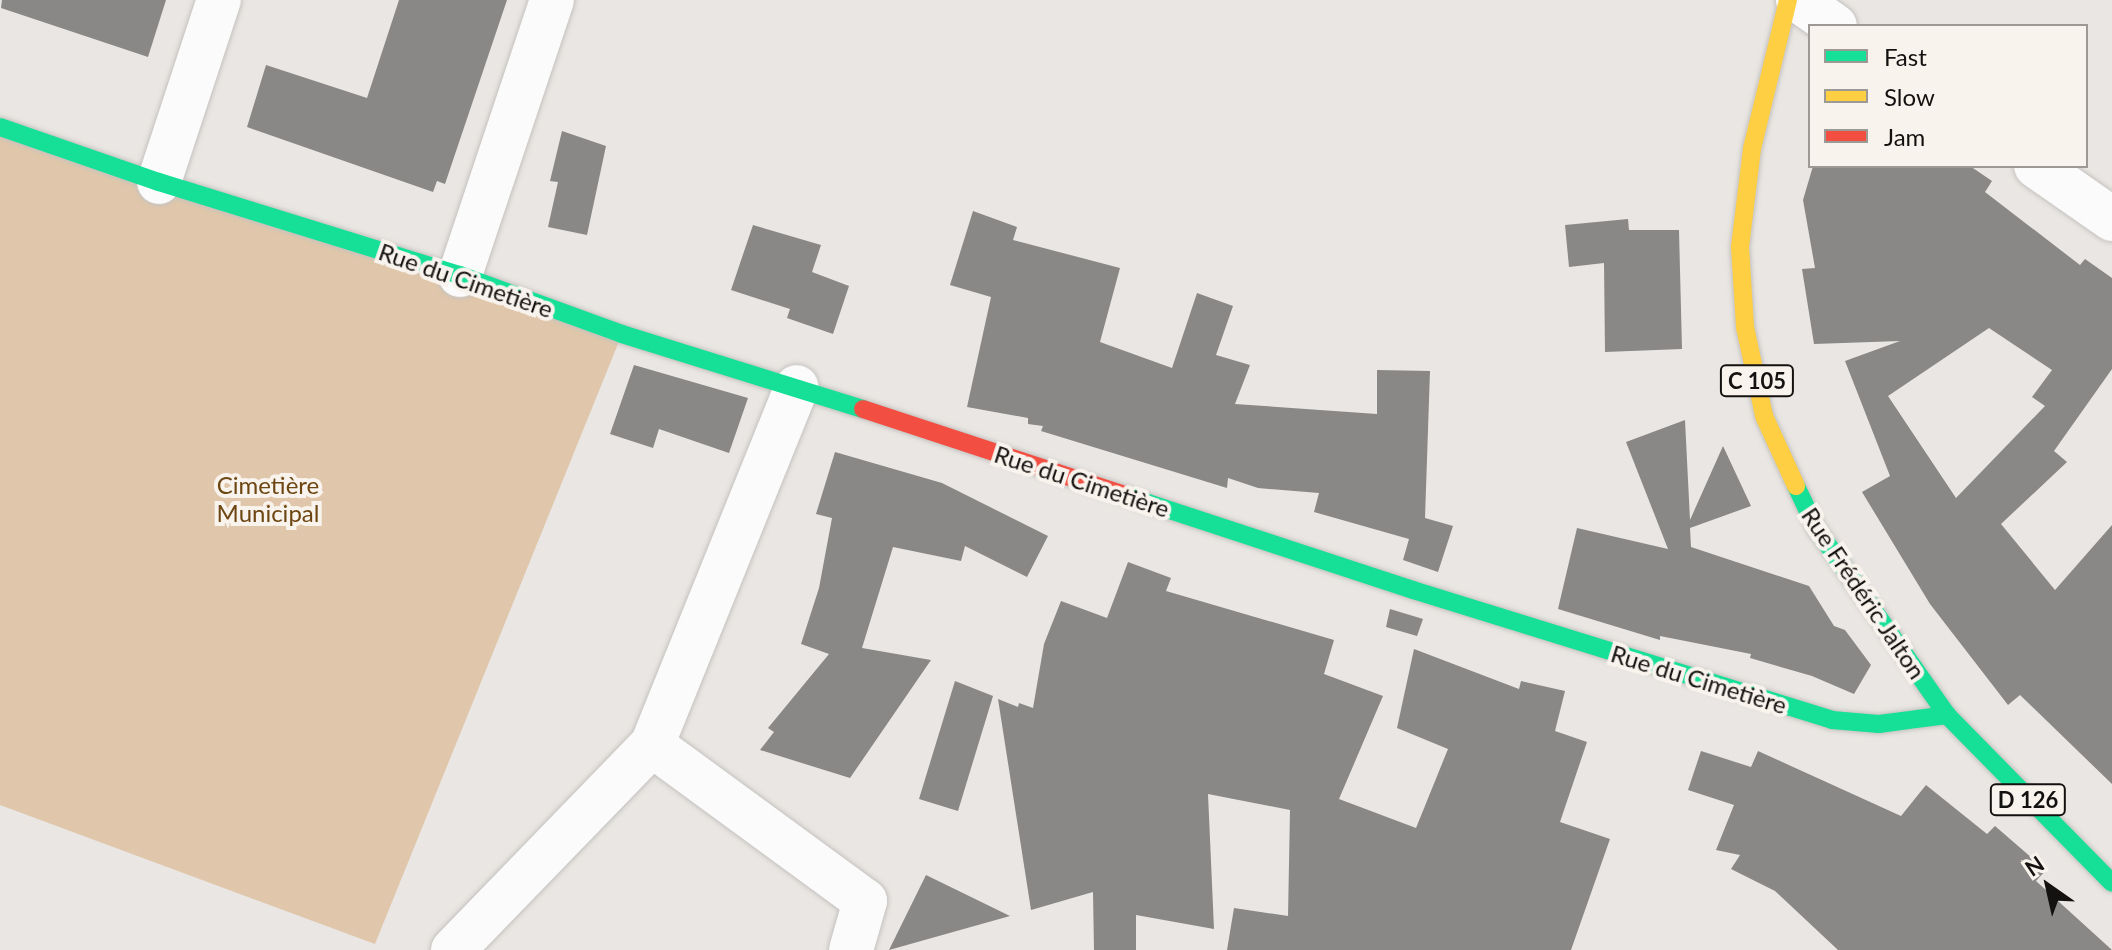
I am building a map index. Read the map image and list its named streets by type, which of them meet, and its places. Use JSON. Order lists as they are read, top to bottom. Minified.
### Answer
{"streets":{"street":["Rue du Cimetière","C 105","Rue Frédéric Jalton","D 126"]},"crossings":[["Rue du Cimetière","Rue Frédéric Jalton"],["Rue du Cimetière","D 126"],["Rue Frédéric Jalton","D 126"]],"parks":["Cimetière Municipal"],"legend":["Fast","Slow","Jam"],"north":"top left"}
